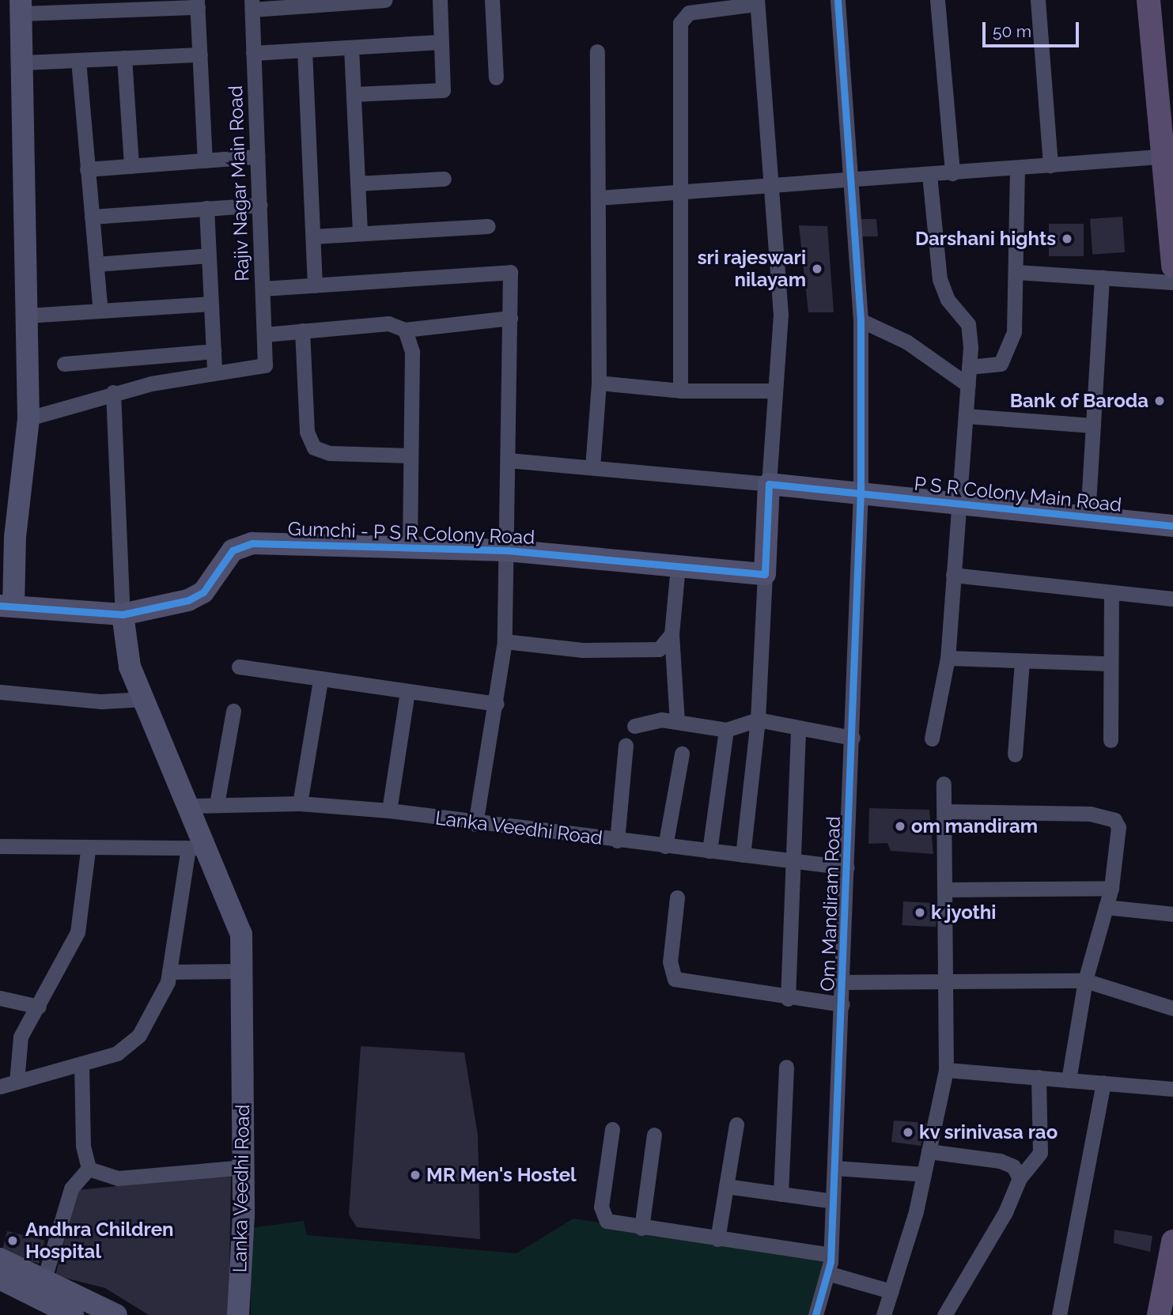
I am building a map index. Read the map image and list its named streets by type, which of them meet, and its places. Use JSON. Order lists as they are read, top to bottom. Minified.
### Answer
{"streets":{"street":["Rajiv Nagar Main Road","P S R Colony Main Road","Gumchi - P S R Colony Road","Lanka Veedhi Road","Om Mandiram Road"]},"crossings":[["P S R Colony Main Road","Om Mandiram Road"],["Gumchi - P S R Colony Road","Lanka Veedhi Road"],["Lanka Veedhi Road","Om Mandiram Road"]],"places":["Darshani hights","sri rajeswari nilayam","Bank of Baroda","om mandiram","k jyothi","kv srinivasa rao","MR Men's Hostel","Andhra Children Hospital"],"scale_bar":"50 m"}
